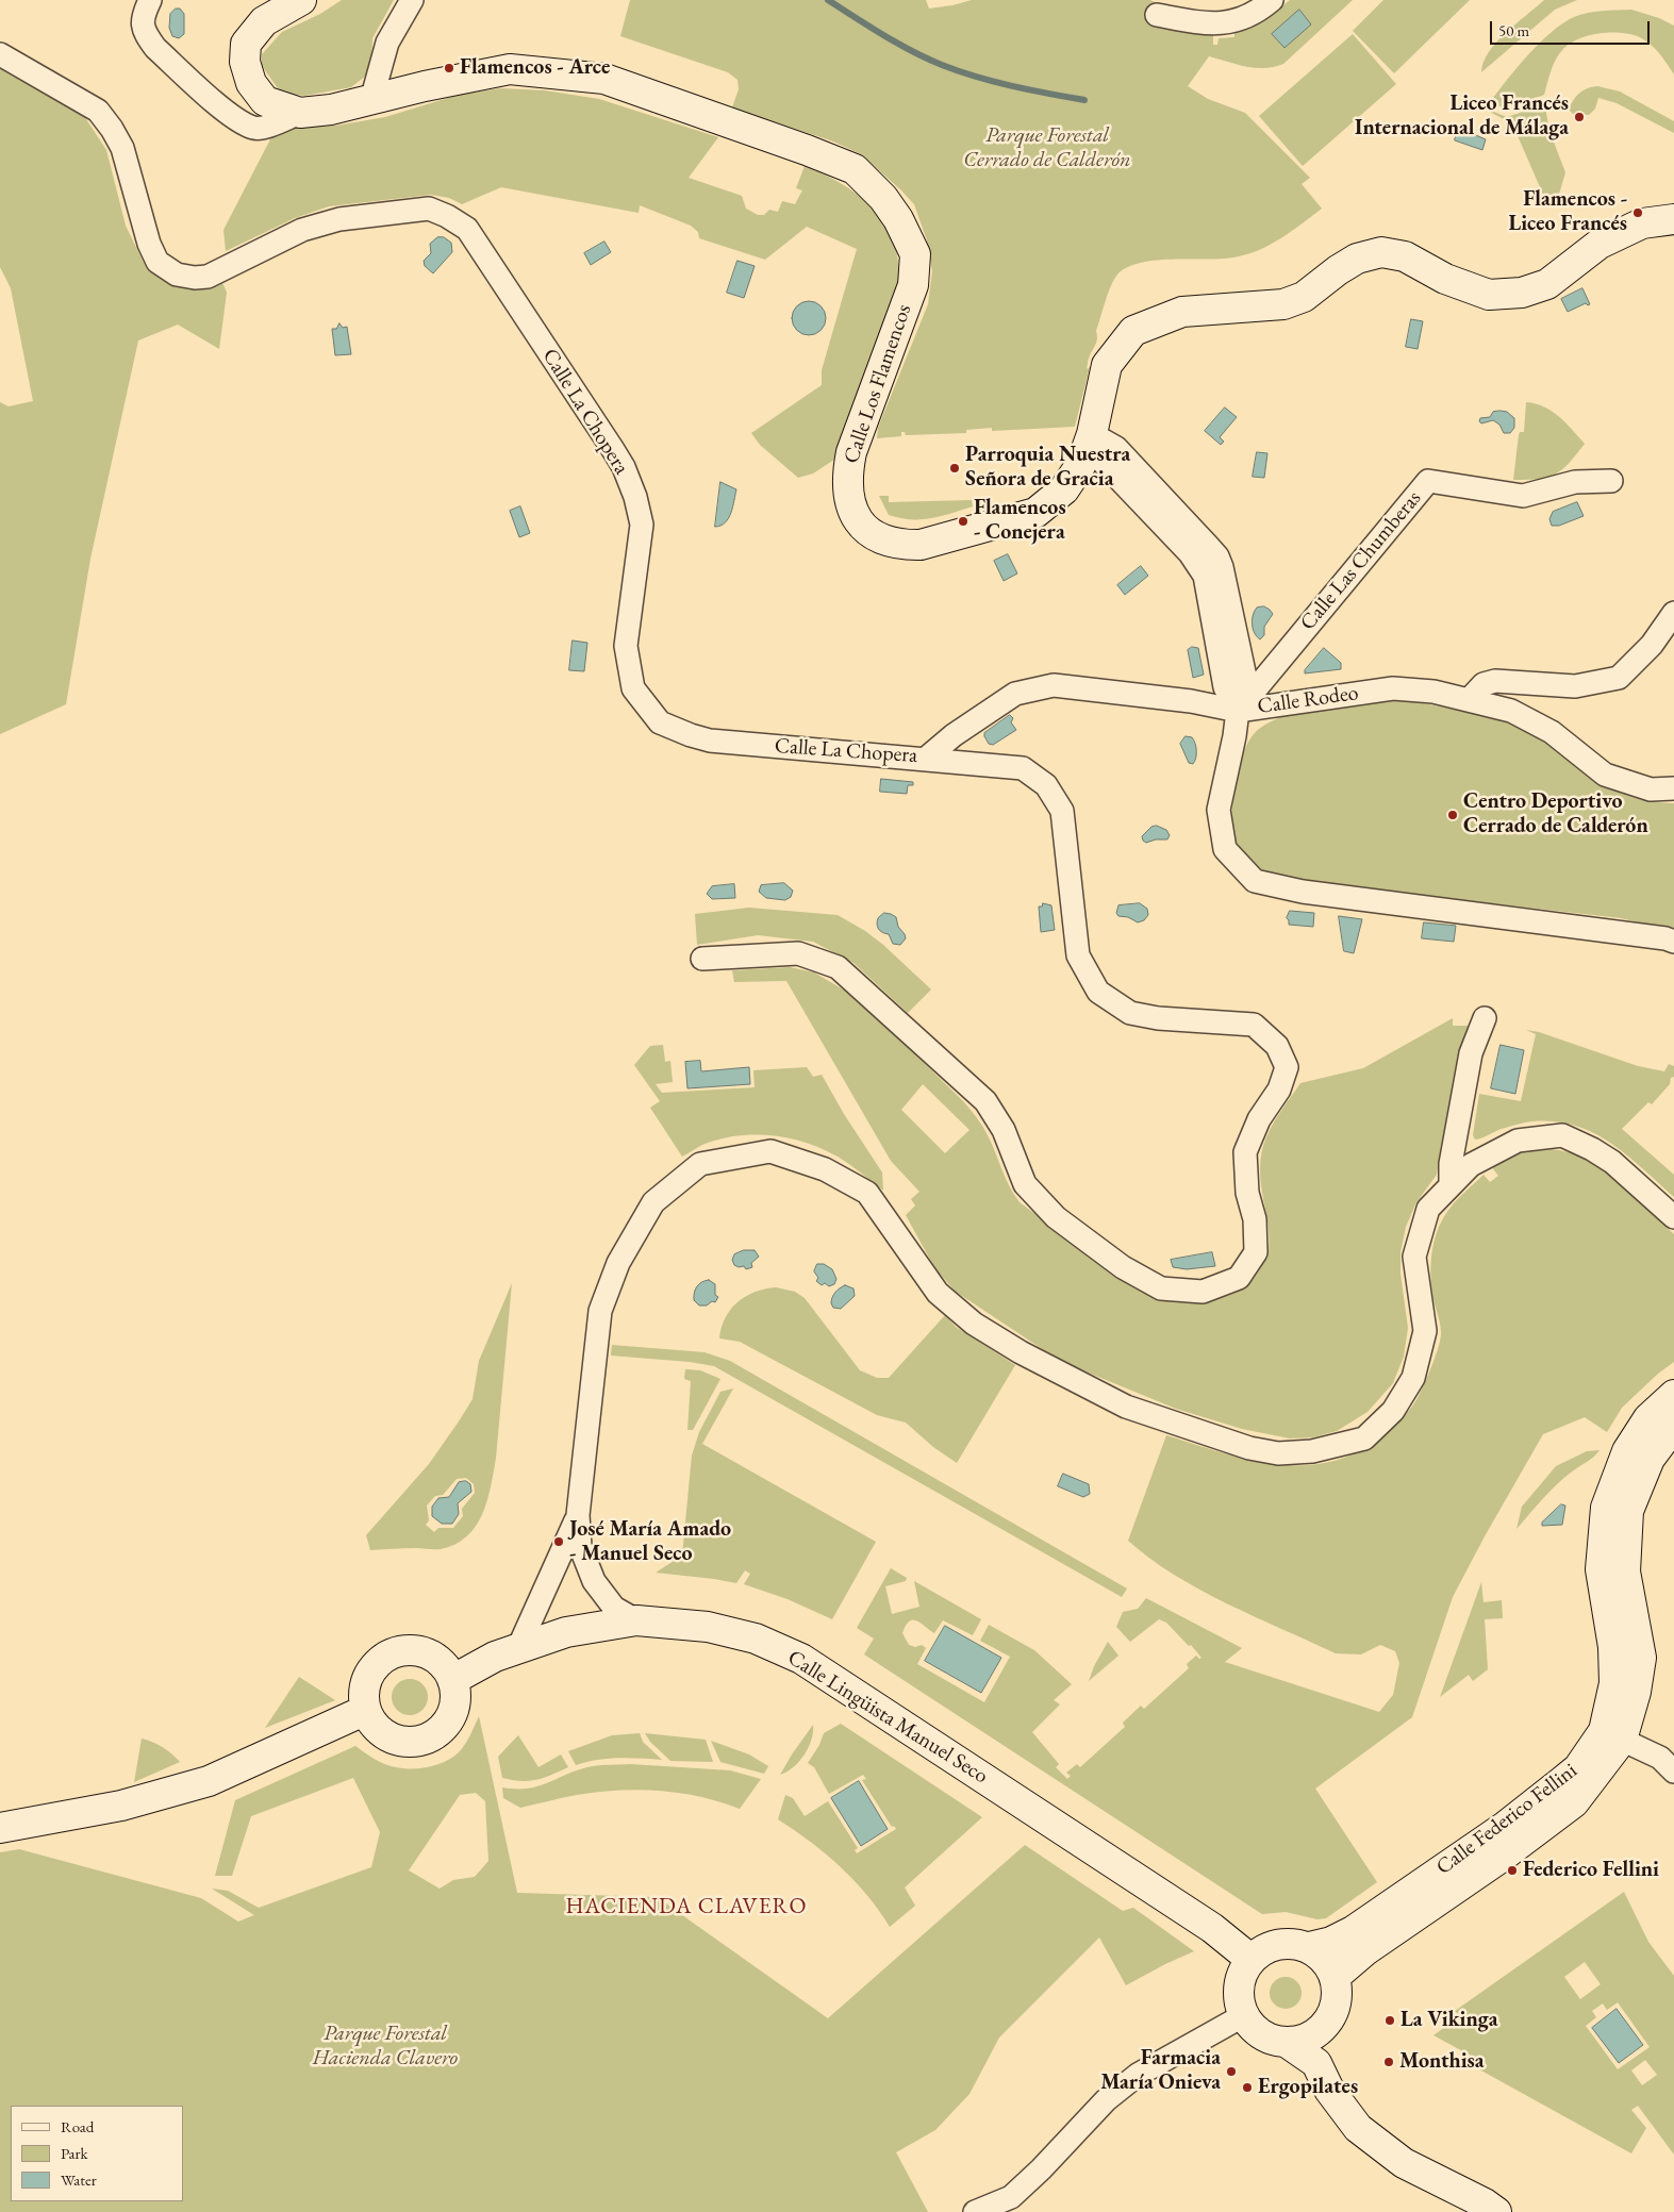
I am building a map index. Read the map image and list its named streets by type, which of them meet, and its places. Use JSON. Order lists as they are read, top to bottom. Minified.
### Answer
{"streets":{"street":["Calle Los Flamencos","Calle La Chopera","Calle Las Chumberas","Calle Rodeo","Calle Lingüista Manuel Seco","Calle Federico Fellini"]},"crossings":[["Calle La Chopera","Calle Las Chumberas"],["Calle La Chopera","Calle Rodeo"],["Calle Las Chumberas","Calle Rodeo"],["Calle Lingüista Manuel Seco","Calle Federico Fellini"]],"districts":["HACIENDA CLAVERO"],"parks":["Parque Forestal Cerrado de Calderón","Parque Forestal Hacienda Clavero"],"places":["Flamencos - Arce","Liceo Francés Internacional de Málaga","Flamencos - Liceo Francés","Parroquia Nuestra Señora de Gracia","Flamencos - Conejera","Centro Deportivo Cerrado de Calderón","José María Amado - Manuel Seco","Federico Fellini","La Vikinga","Monthisa","Farmacia María Onieva","Ergopilates"],"legend":["Road","Park","Water"],"scale_bar":"50 m"}
